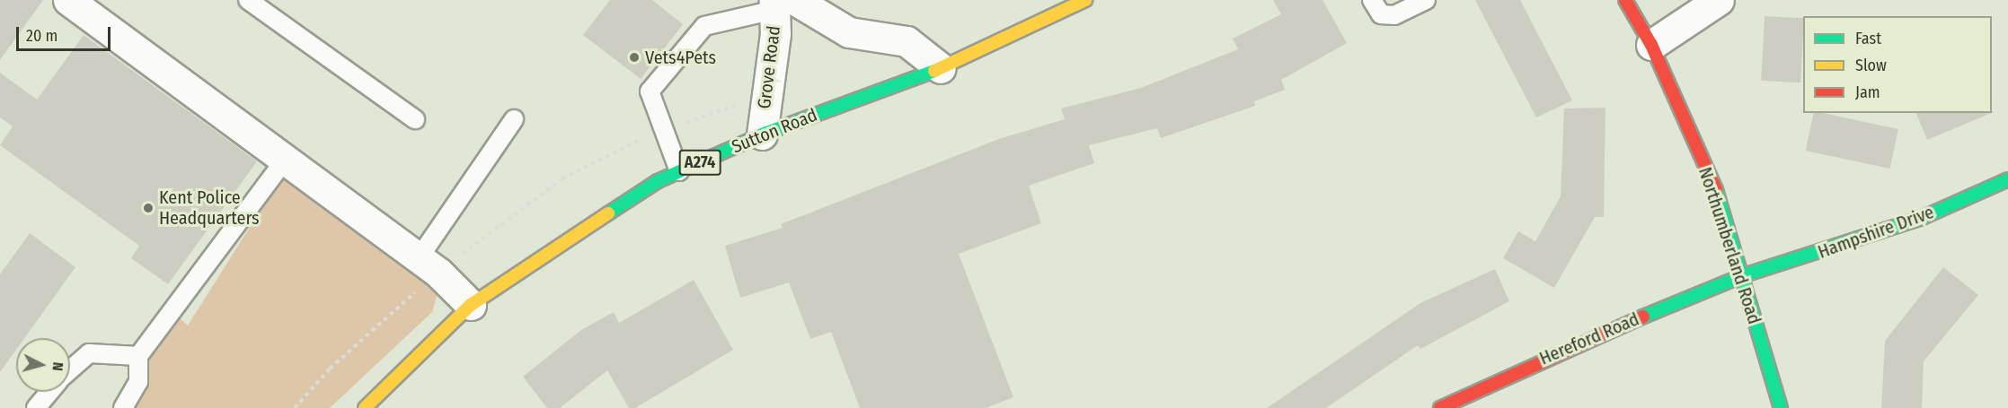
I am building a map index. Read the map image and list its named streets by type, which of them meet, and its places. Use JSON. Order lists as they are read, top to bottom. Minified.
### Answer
{"streets":{"street":["Grove Road","Sutton Road","A274","Hampshire Drive","Northumberland Road","Hereford Road"]},"crossings":[["Grove Road","Sutton Road"],["Hampshire Drive","Northumberland Road"],["Hampshire Drive","Hereford Road"],["Northumberland Road","Hereford Road"]],"places":["Vets4Pets","Kent Police Headquarters"],"legend":["Fast","Slow","Jam"],"scale_bar":"20 m","north":"right"}
